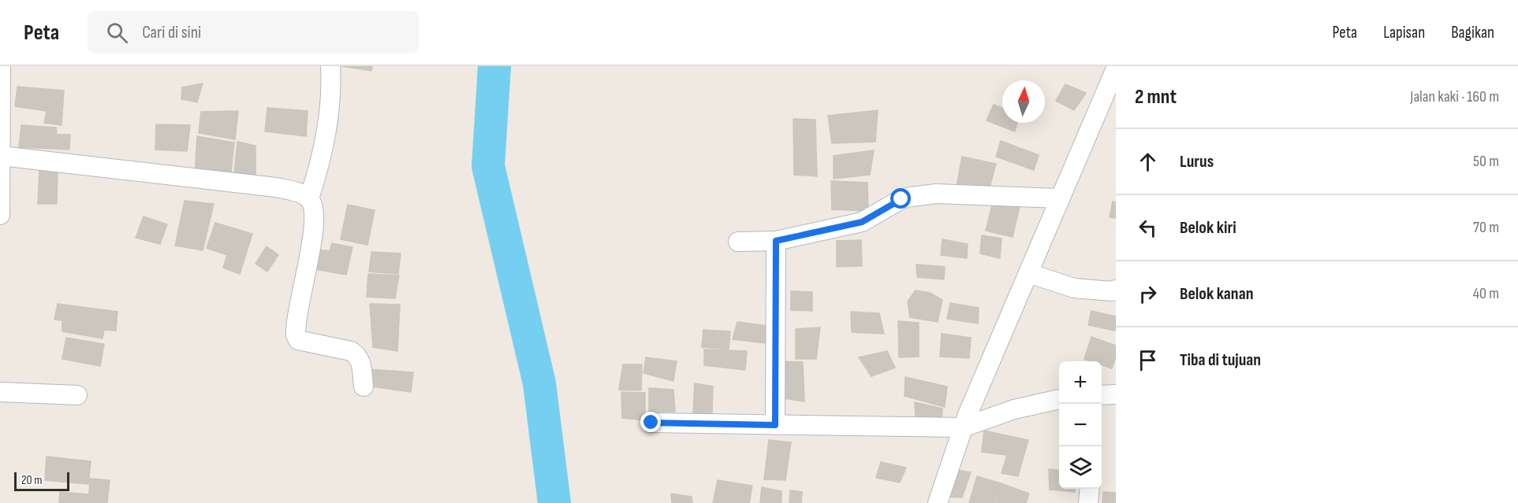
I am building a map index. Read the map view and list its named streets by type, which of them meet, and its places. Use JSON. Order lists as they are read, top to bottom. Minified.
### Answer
{"scale_bar":"20 m","north":"top","page":{"header":"Peta","search":"Cari di sini","nav":["Peta","Lapisan","Bagikan"],"heading":["2 mnt","Jalan kaki · 160 m"],"list":[["Lurus","50 m"],["Belok kiri","70 m"],["Belok kanan","40 m"],"Tiba di tujuan"],"map_buttons":["+","−"],"scale":"20 m"}}
